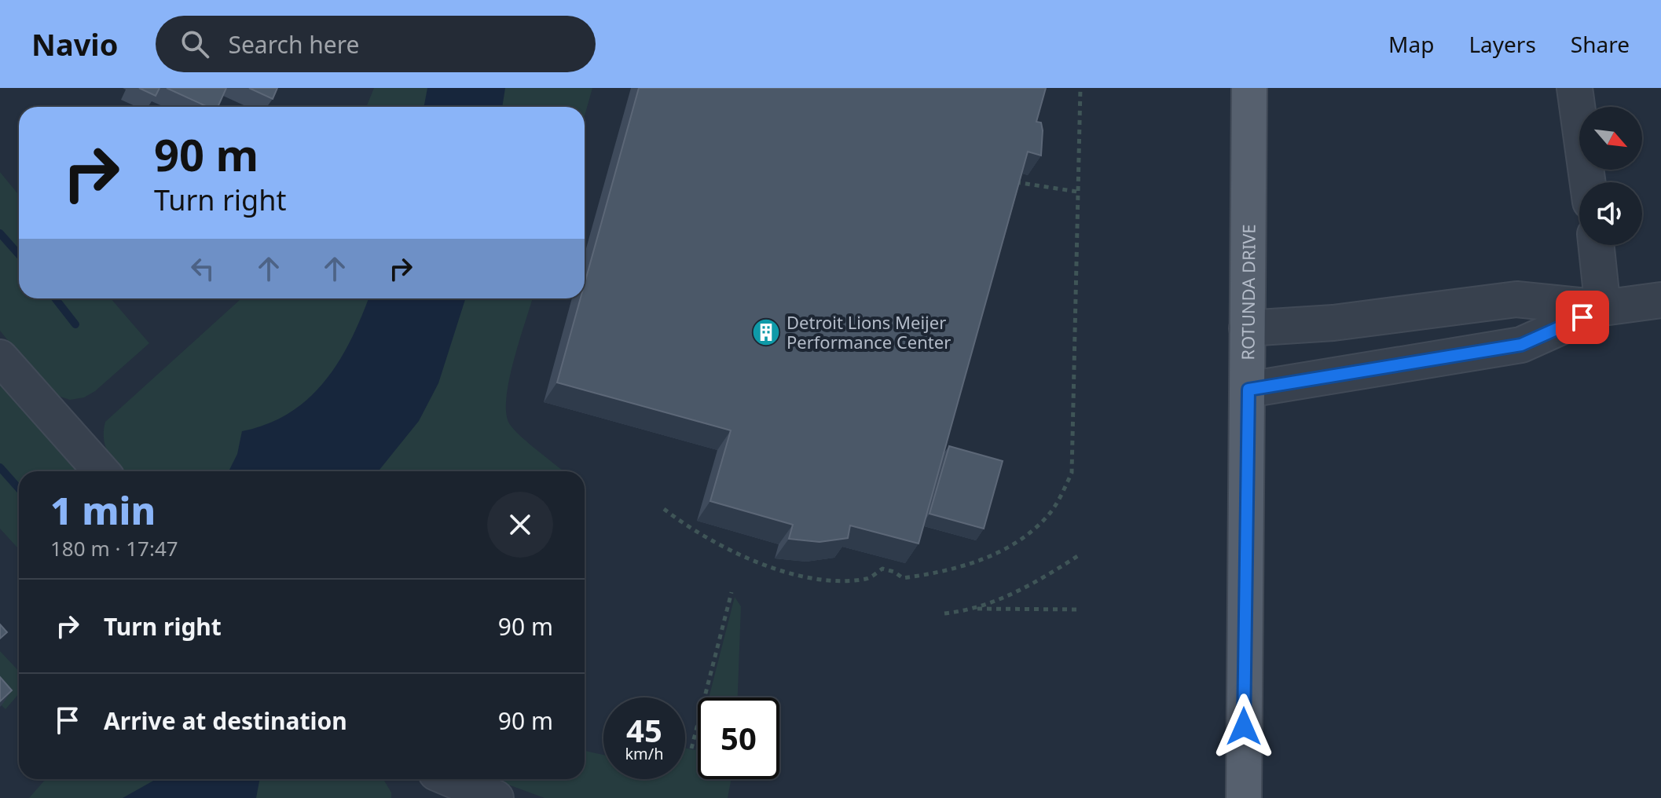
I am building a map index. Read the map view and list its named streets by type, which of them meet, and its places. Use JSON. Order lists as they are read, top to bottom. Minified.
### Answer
{"streets":{"main road":["ROTUNDA DRIVE"]},"places":{"building":["Detroit Lions Meijer Performance Center"]},"north":"bottom right","page":{"header":"Navio","search":"Search here","nav":["Map","Layers","Share"],"turn":["90 m","Turn right"],"heading":["1 min","180 m · 17:47"],"list":[{"name":"Turn right","value":"90 m"},{"name":"Arrive at destination","value":"90 m"}],"speed":"45 km/h","limit":"50"}}
